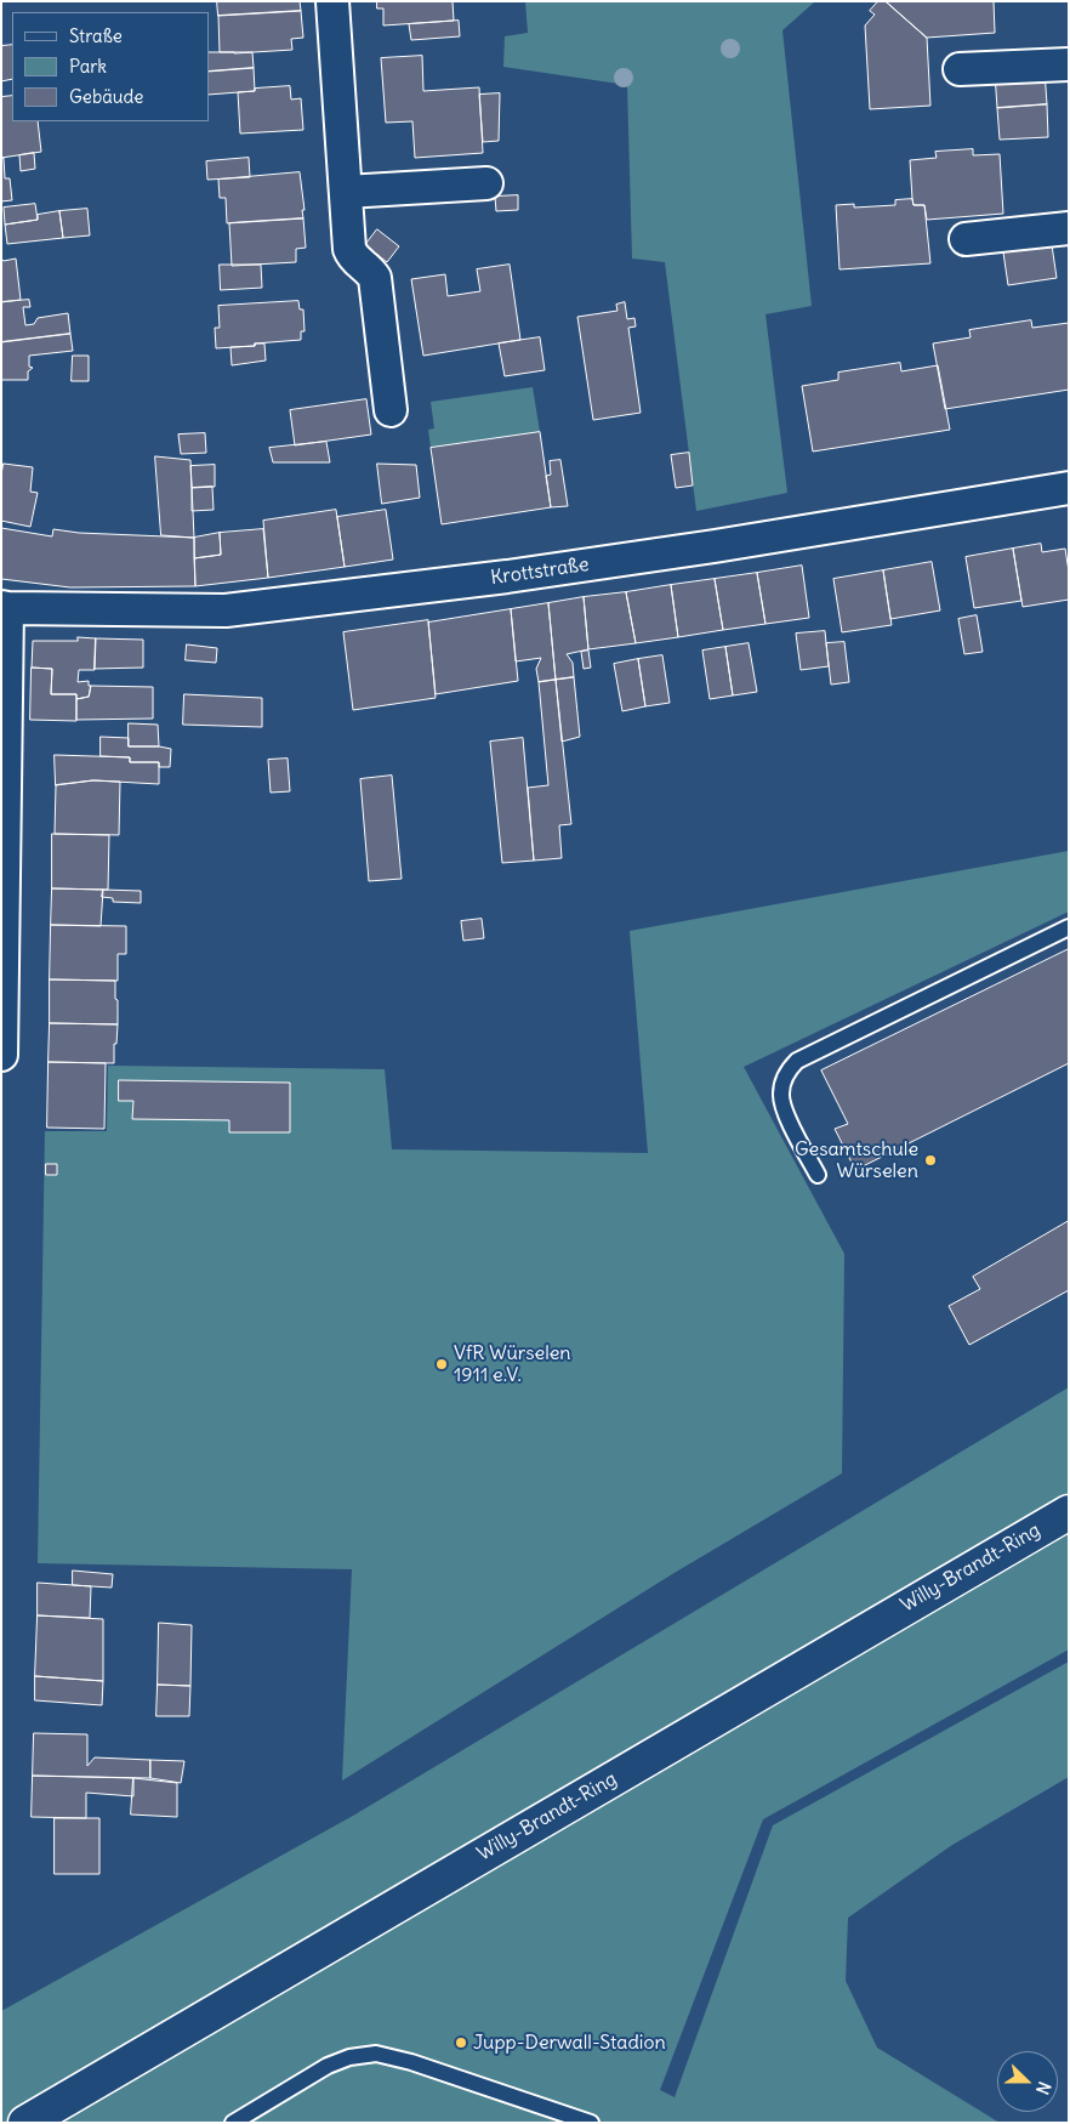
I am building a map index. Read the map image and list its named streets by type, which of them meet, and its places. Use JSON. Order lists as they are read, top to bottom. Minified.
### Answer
{"streets":{"main road":["Willy-Brandt-Ring"],"street":["Krottstraße"]},"places":["Gesamtschule Würselen","VfR Würselen 1911 e.V.","Jupp-Derwall-Stadion"],"legend":["Straße","Park","Gebäude"],"north":"right"}
